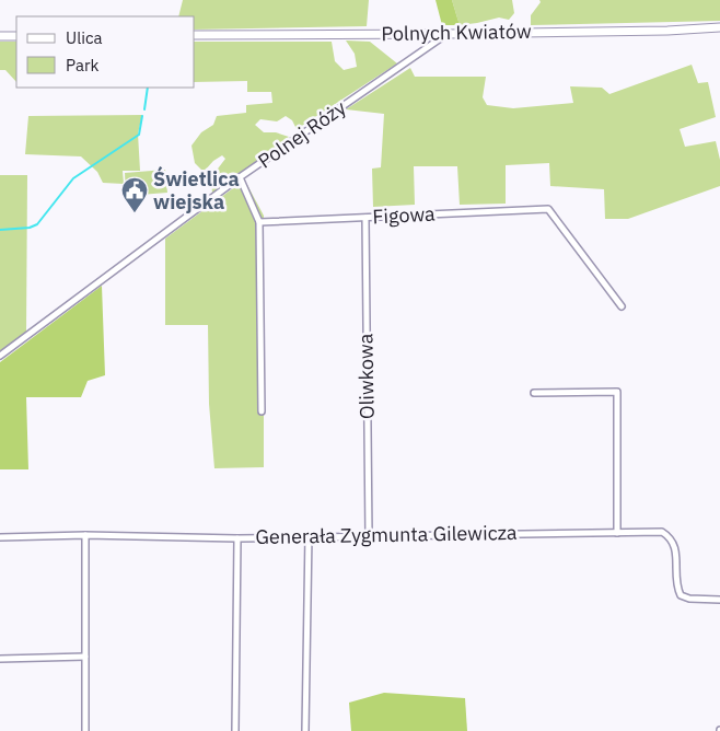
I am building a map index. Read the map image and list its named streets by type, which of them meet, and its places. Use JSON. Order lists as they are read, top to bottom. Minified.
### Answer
{"streets":{"street":["Polnych Kwiatów","Polnej Róży","Figowa","Oliwkowa","Generała Zygmunta Gilewicza"]},"crossings":[["Polnych Kwiatów","Polnej Róży"],["Figowa","Oliwkowa"],["Oliwkowa","Generała Zygmunta Gilewicza"]],"places":{"public building":["Świetlica wiejska"]},"legend":["Ulica","Park"]}
